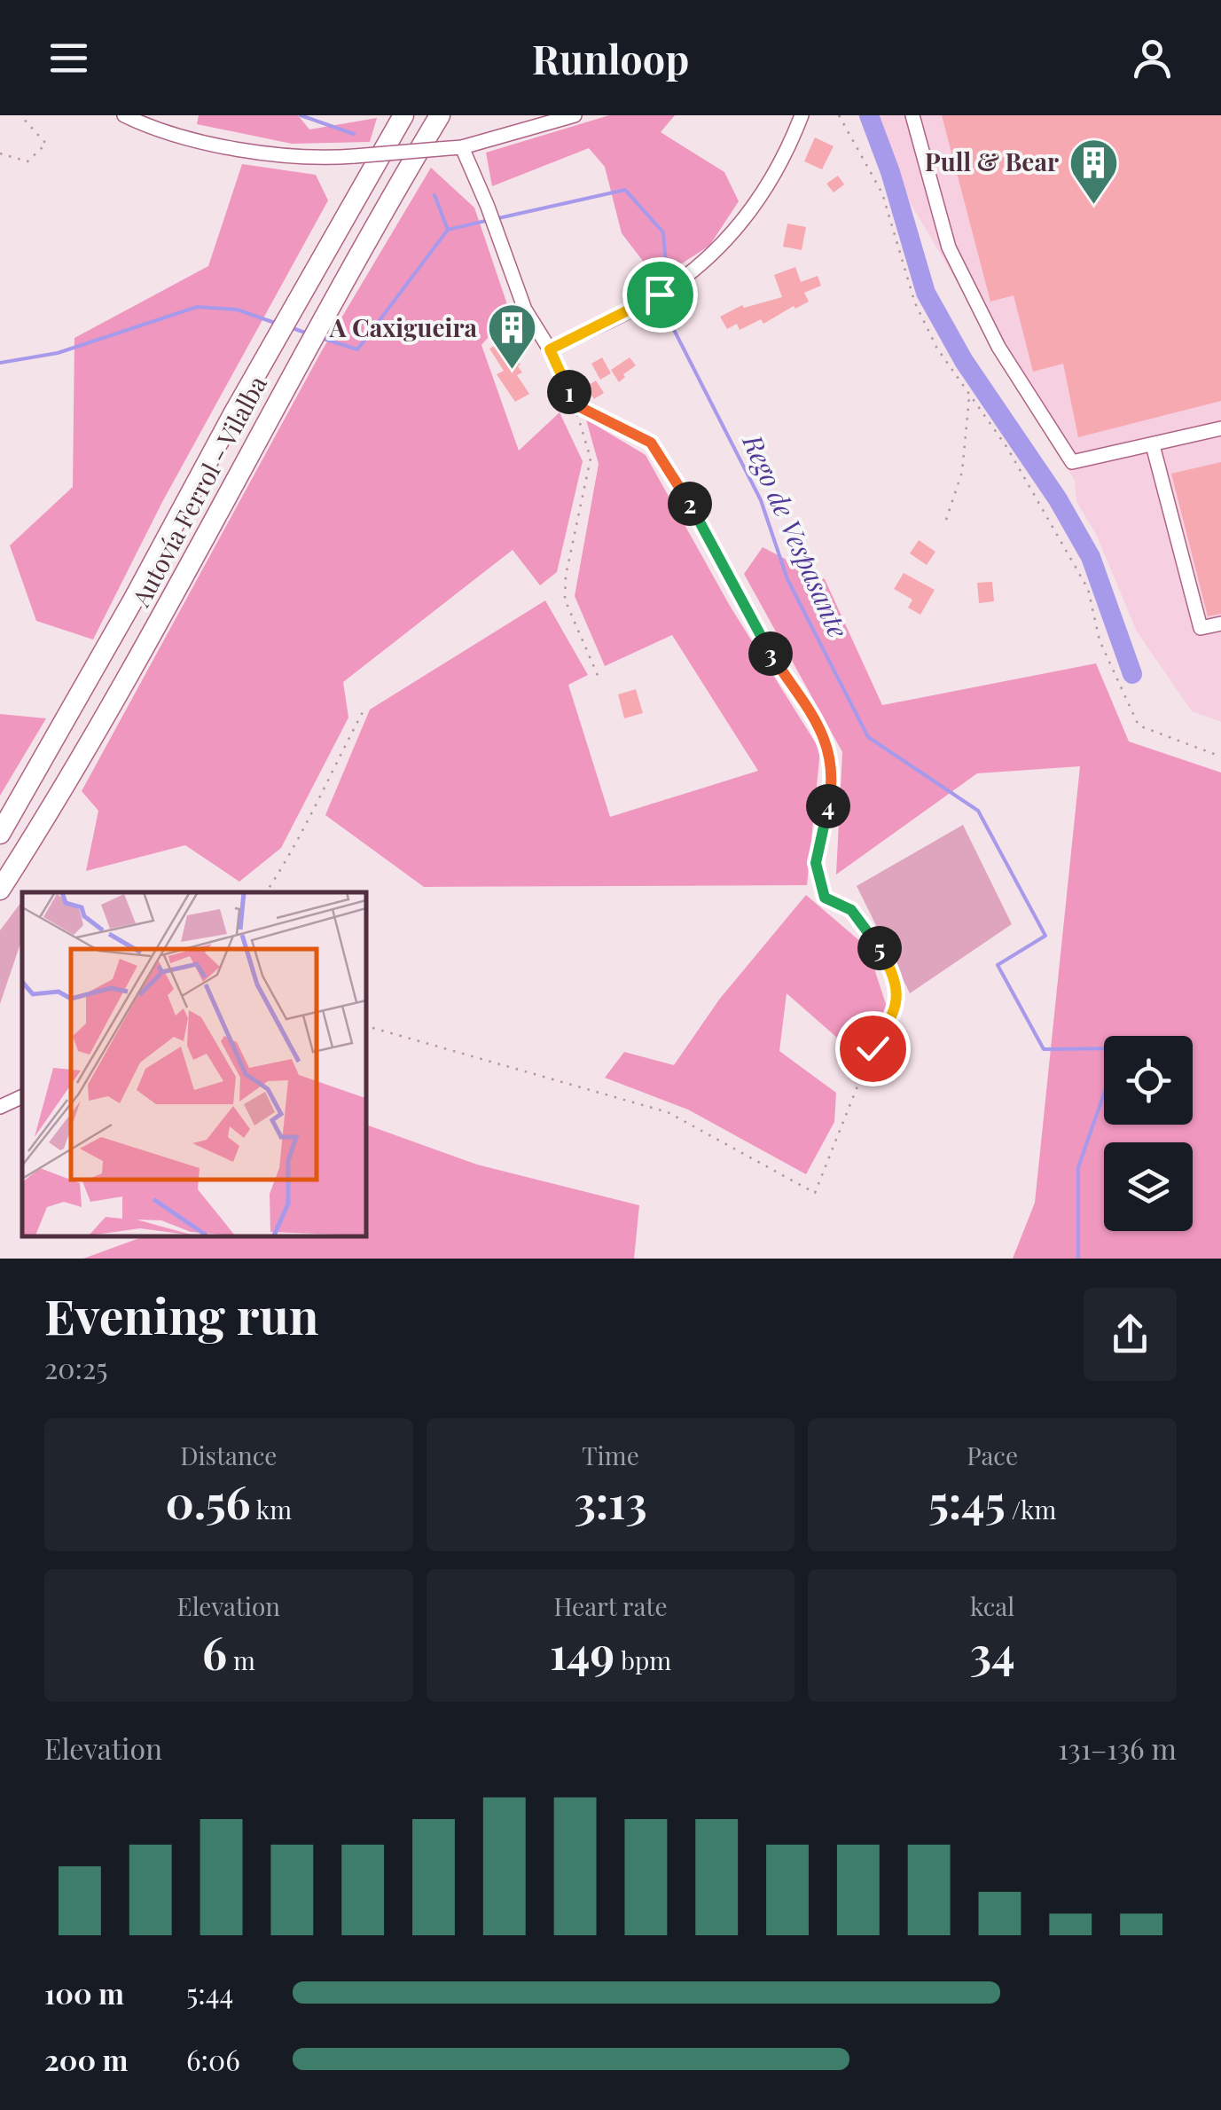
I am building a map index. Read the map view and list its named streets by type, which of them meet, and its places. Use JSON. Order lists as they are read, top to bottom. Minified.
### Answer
{"streets":{"highway":["Autovía Ferrol - Vilalba"]},"water":["Rego de Vespasante"],"places":{"building":["Pull & Bear","A Caxigueira"]},"page":{"header":"Runloop","pins":["1","2","3","4","5"],"heading":["Evening run","20:25"],"stats":[["Distance","0.56 km"],["Time","3:13"],["Pace","5:45 /km"],["Elevation","6 m"],["Heart rate","149 bpm"],["kcal","34"]],"chart":["Elevation","131–136 m"],"list":[{"name":"100 m","note":"5:44"},{"name":"200 m","note":"6:06"}]}}
